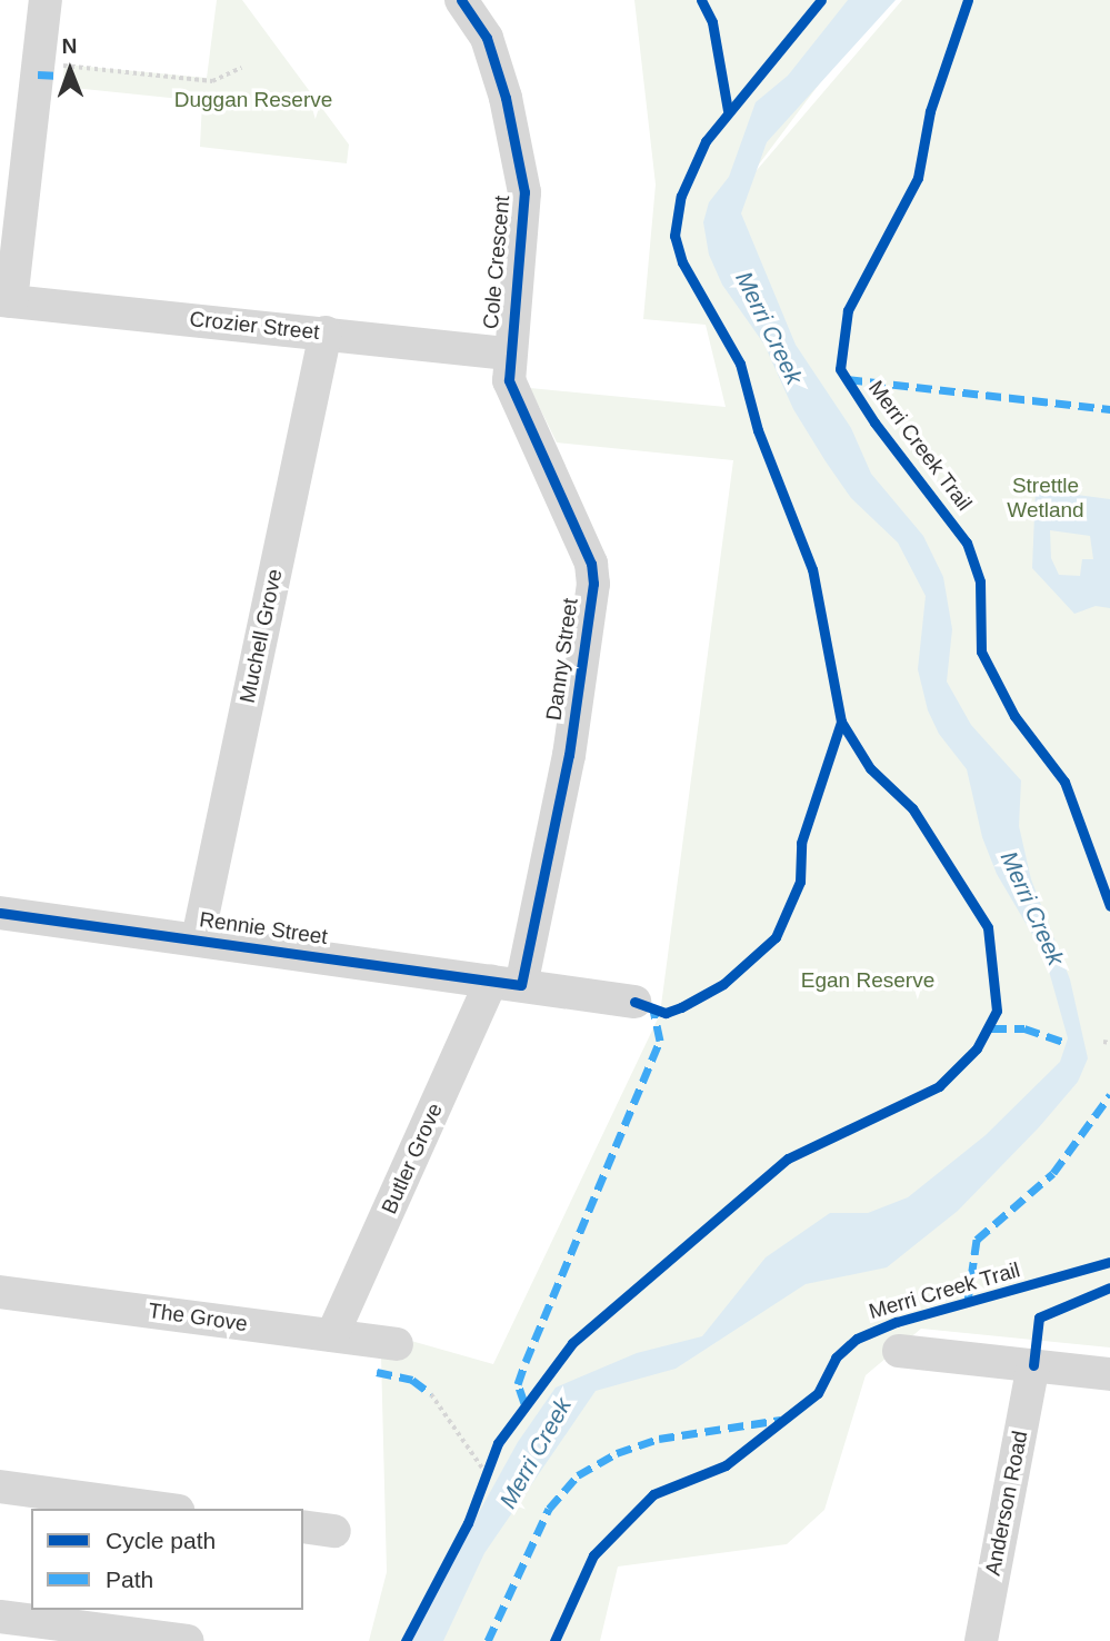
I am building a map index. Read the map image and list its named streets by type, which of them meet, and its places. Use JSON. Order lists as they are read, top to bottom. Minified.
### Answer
{"streets":{"street":["Cole Crescent","Crozier Street","Muchell Grove","Danny Street","Rennie Street","Butler Grove","The Grove","Anderson Road"],"cycle path":["Merri Creek Trail"]},"crossings":[["Cole Crescent","Crozier Street"],["Cole Crescent","Danny Street"],["Crozier Street","Muchell Grove"],["Crozier Street","Danny Street"],["Muchell Grove","Rennie Street"],["Danny Street","Rennie Street"],["Danny Street","Butler Grove"],["Rennie Street","Butler Grove"],["Butler Grove","The Grove"]],"water":["Merri Creek"],"parks":["Duggan Reserve","Strettle Wetland","Egan Reserve"],"legend":["Cycle path","Path"],"north":"top"}
